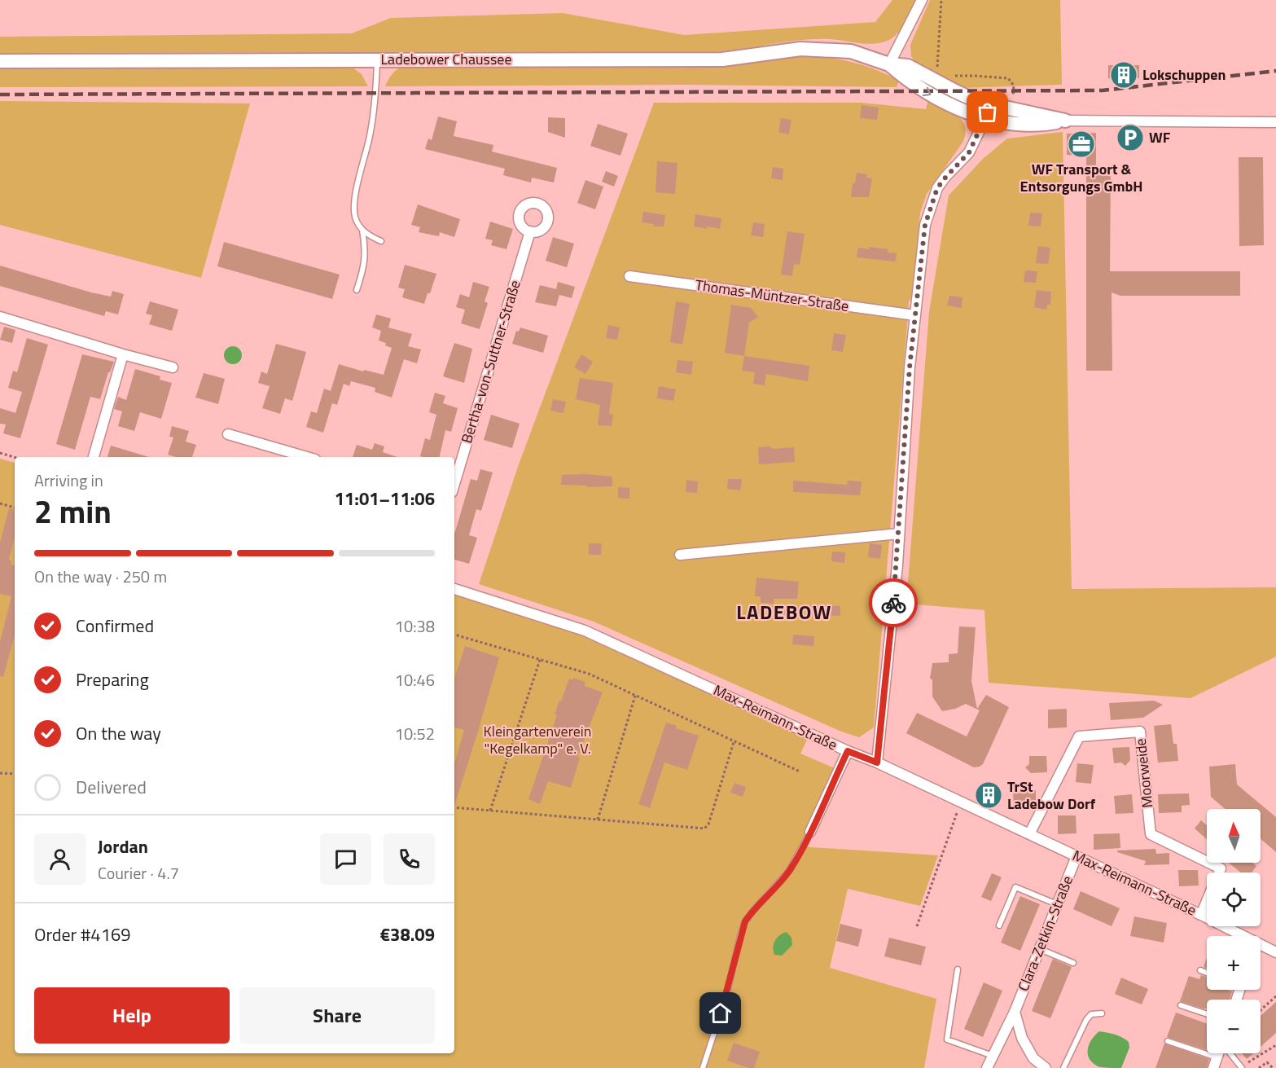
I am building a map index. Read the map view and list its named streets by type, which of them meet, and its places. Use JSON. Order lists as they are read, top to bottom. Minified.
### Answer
{"streets":{"street":["Ladebower Chaussee","Thomas-Müntzer-Straße","Bertha-von-Suttner-Straße","Max-Reimann-Straße","Moorweide","Clara-Zetkin-Straße"]},"crossings":[["Max-Reimann-Straße","Moorweide"],["Max-Reimann-Straße","Clara-Zetkin-Straße"]],"districts":["LADEBOW"],"parks":["Kleingartenverein \"Kegelkamp\" e. V."],"places":{"building":["Lokschuppen","TrSt Ladebow Dorf"],"parking":["WF"],"office":["WF Transport & Entsorgungs GmbH"]},"north":"top","page":{"heading":["2 min","Arriving in","11:01–11:06"],"panel":["Jordan","Courier · 4.7","Order #4169","€38.09"],"bar":"On the way · 250 m","list":[["Confirmed","10:38"],["Preparing","10:46"],["On the way","10:52"],"Delivered"],"map_buttons":["+","−"],"buttons":["Help","Share"]}}
